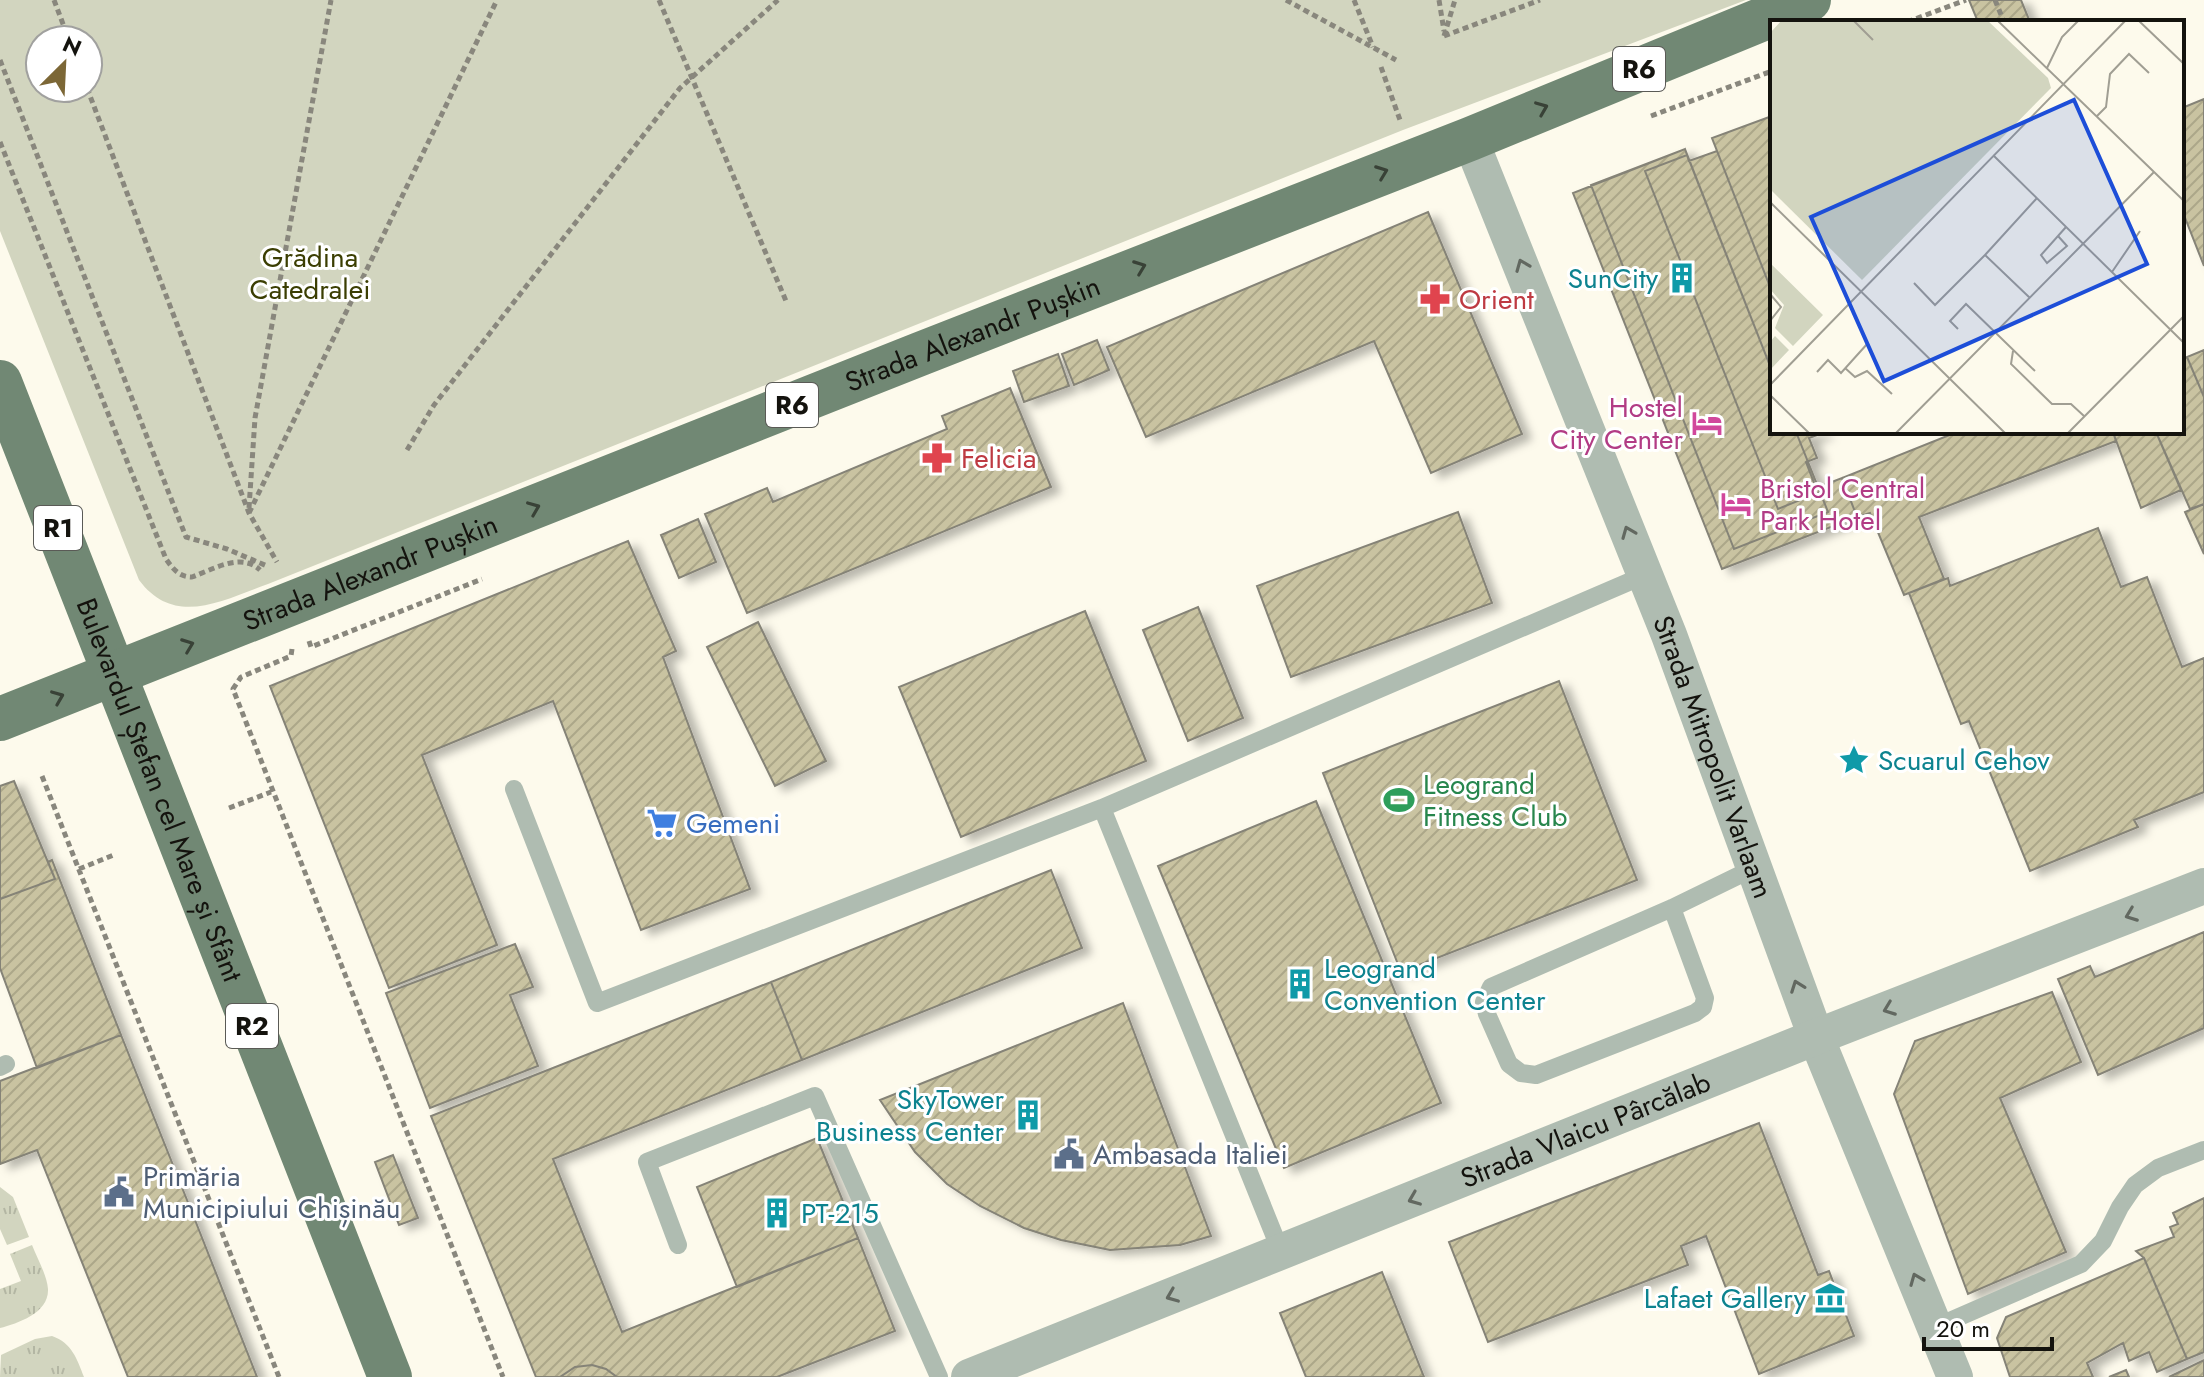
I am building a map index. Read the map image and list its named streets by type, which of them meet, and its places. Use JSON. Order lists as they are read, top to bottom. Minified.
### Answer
{"streets":{"main road":["R6","Strada Alexandr Pușkin","R1","Bulevardul Ștefan cel Mare și Sfânt","R2"],"street":["Strada Mitropolit Varlaam","Strada Vlaicu Pârcălab"]},"crossings":[["Strada Alexandr Pușkin","Strada Mitropolit Varlaam"],["Strada Alexandr Pușkin","Bulevardul Ștefan cel Mare și Sfânt"],["Strada Mitropolit Varlaam","Strada Vlaicu Pârcălab"]],"one_way":["Strada Alexandr Pușkin","Strada Mitropolit Varlaam","Strada Vlaicu Pârcălab"],"parks":["Grădina Catedralei"],"places":{"building":["SunCity","Leogrand Convention Center","SkyTower Business Center","PT-215"],"pharmacy":["Orient","Felicia"],"hotel":["Hostel City Center","Bristol Central Park Hotel"],"place":["Scuarul Cehov"],"sports":["Leogrand Fitness Club"],"supermarket":["Gemeni"],"public building":["Ambasada Italiei","Primăria Municipiului Chișinău"],"museum":["Lafaet Gallery"]},"scale_bar":"20 m","north":"top right"}
